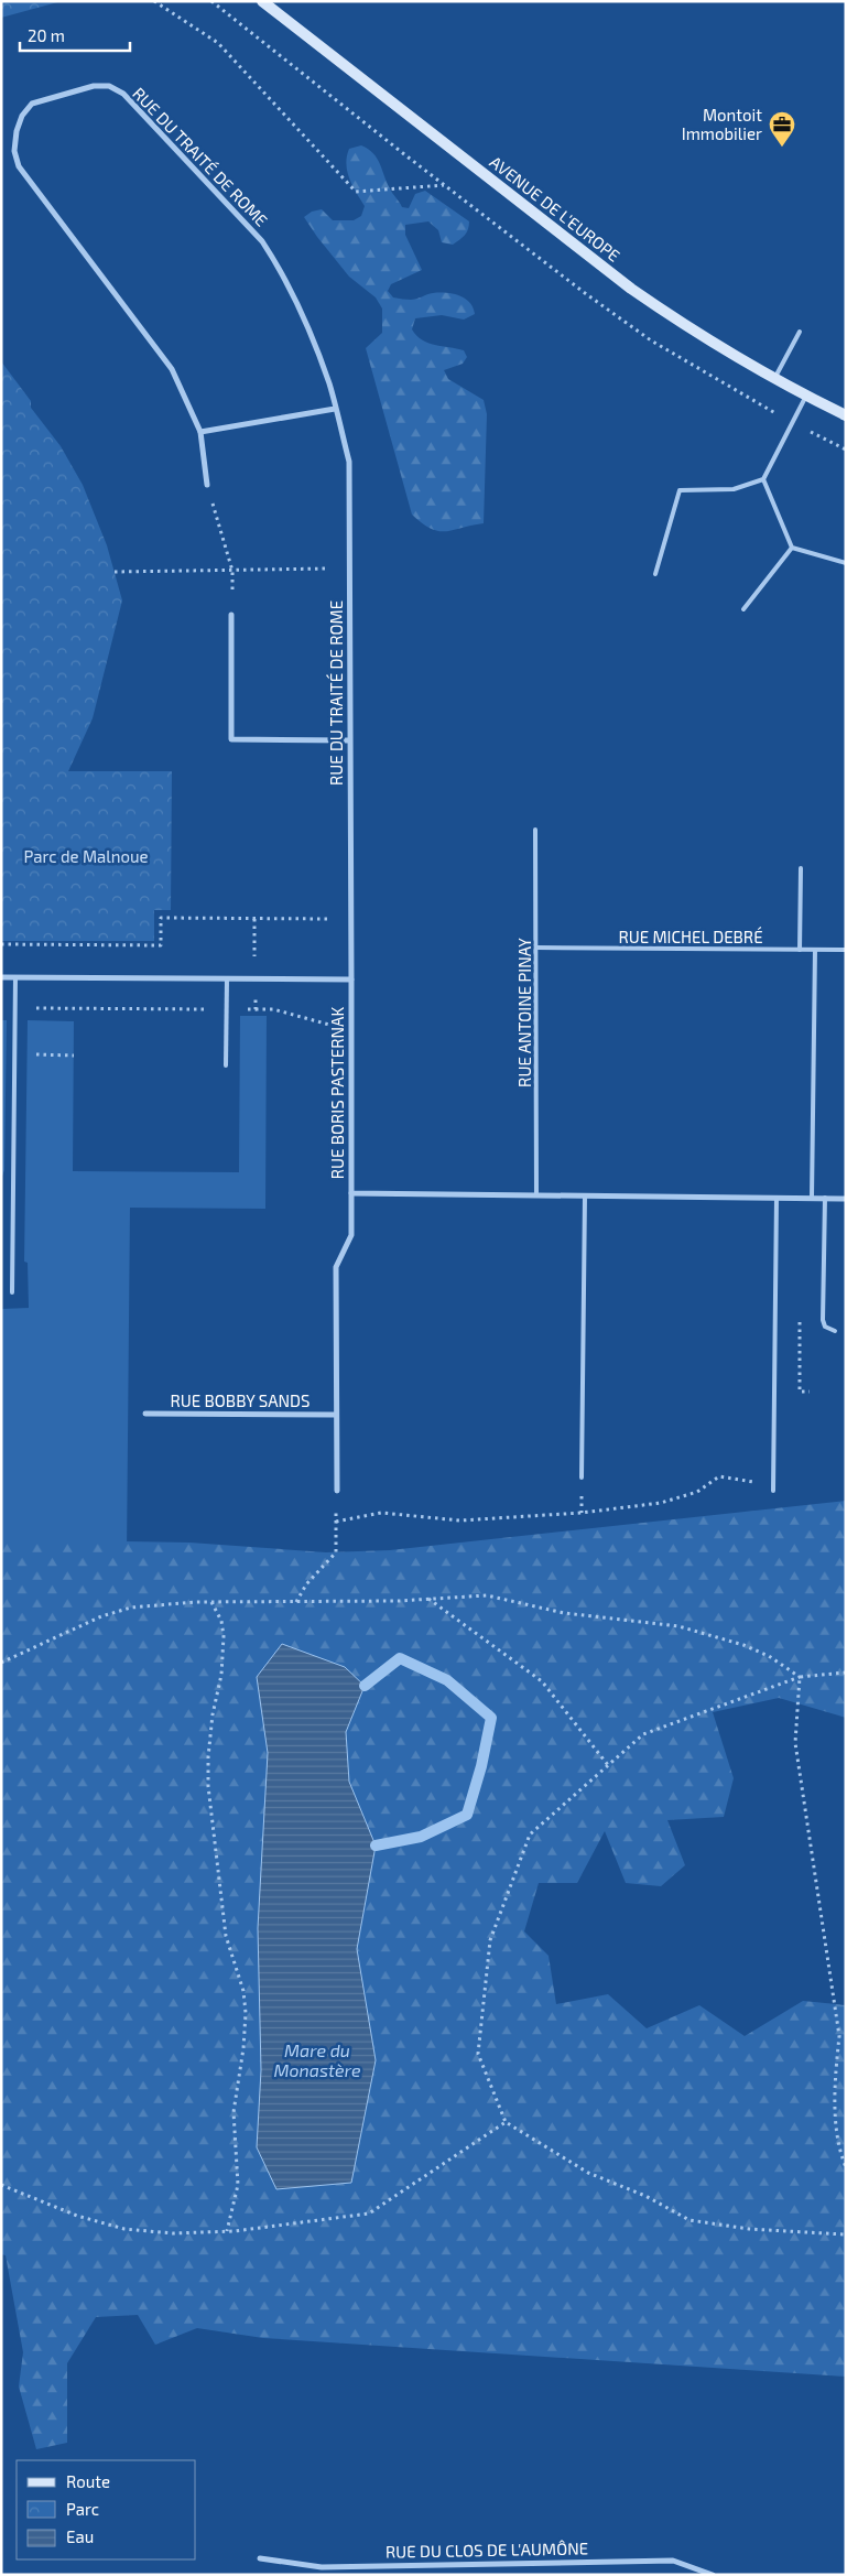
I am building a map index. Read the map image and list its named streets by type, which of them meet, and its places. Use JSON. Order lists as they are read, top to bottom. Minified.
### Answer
{"streets":{"main road":["AVENUE DE L'EUROPE"],"street":["RUE DU TRAITÉ DE ROME","RUE BORIS PASTERNAK","RUE BOBBY SANDS","RUE DU CLOS DE L'AUMÔNE"],"lane":["RUE MICHEL DEBRÉ","RUE ANTOINE PINAY"]},"crossings":[["RUE DU TRAITÉ DE ROME","RUE BORIS PASTERNAK"],["RUE MICHEL DEBRÉ","RUE ANTOINE PINAY"],["RUE ANTOINE PINAY","RUE BORIS PASTERNAK"]],"water":["Mare du Monastère"],"parks":["Parc de Malnoue"],"places":{"office":["Montoit Immobilier"]},"legend":["Route","Parc","Eau"],"scale_bar":"20 m"}
